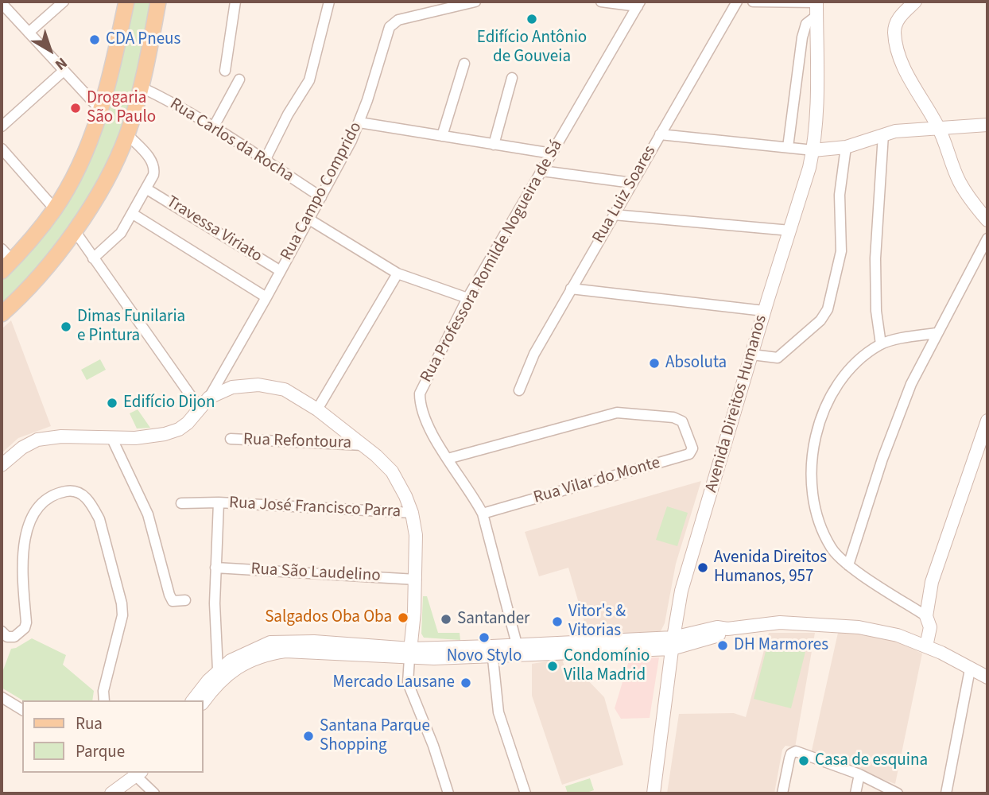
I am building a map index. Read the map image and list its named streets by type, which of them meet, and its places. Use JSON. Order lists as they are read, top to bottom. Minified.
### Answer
{"streets":{"main road":["Avenida Direitos Humanos"],"street":["Rua Carlos da Rocha","Rua Campo Comprido","Rua Luiz Soares","Travessa Viriato","Rua Professora Romilde Nogueira de Sá","Rua Refontoura","Rua Vilar do Monte","Rua José Francisco Parra","Rua São Laudelino"]},"crossings":[["Rua Carlos da Rocha","Rua Campo Comprido"],["Rua Campo Comprido","Travessa Viriato"],["Rua Professora Romilde Nogueira de Sá","Rua Vilar do Monte"],["Rua José Francisco Parra","Rua São Laudelino"]],"places":["Edifício Antônio de Gouveia","CDA Pneus","Drogaria São Paulo","Dimas Funilaria e Pintura","Absoluta","Edifício Dijon","Avenida Direitos Humanos, 957","Salgados Oba Oba","Santander","Vitor's & Vitorias","Novo Stylo","DH Marmores","Condomínio Villa Madrid","Mercado Lausane","Santana Parque Shopping","Casa de esquina"],"legend":["Rua","Parque"],"north":"bottom right"}
